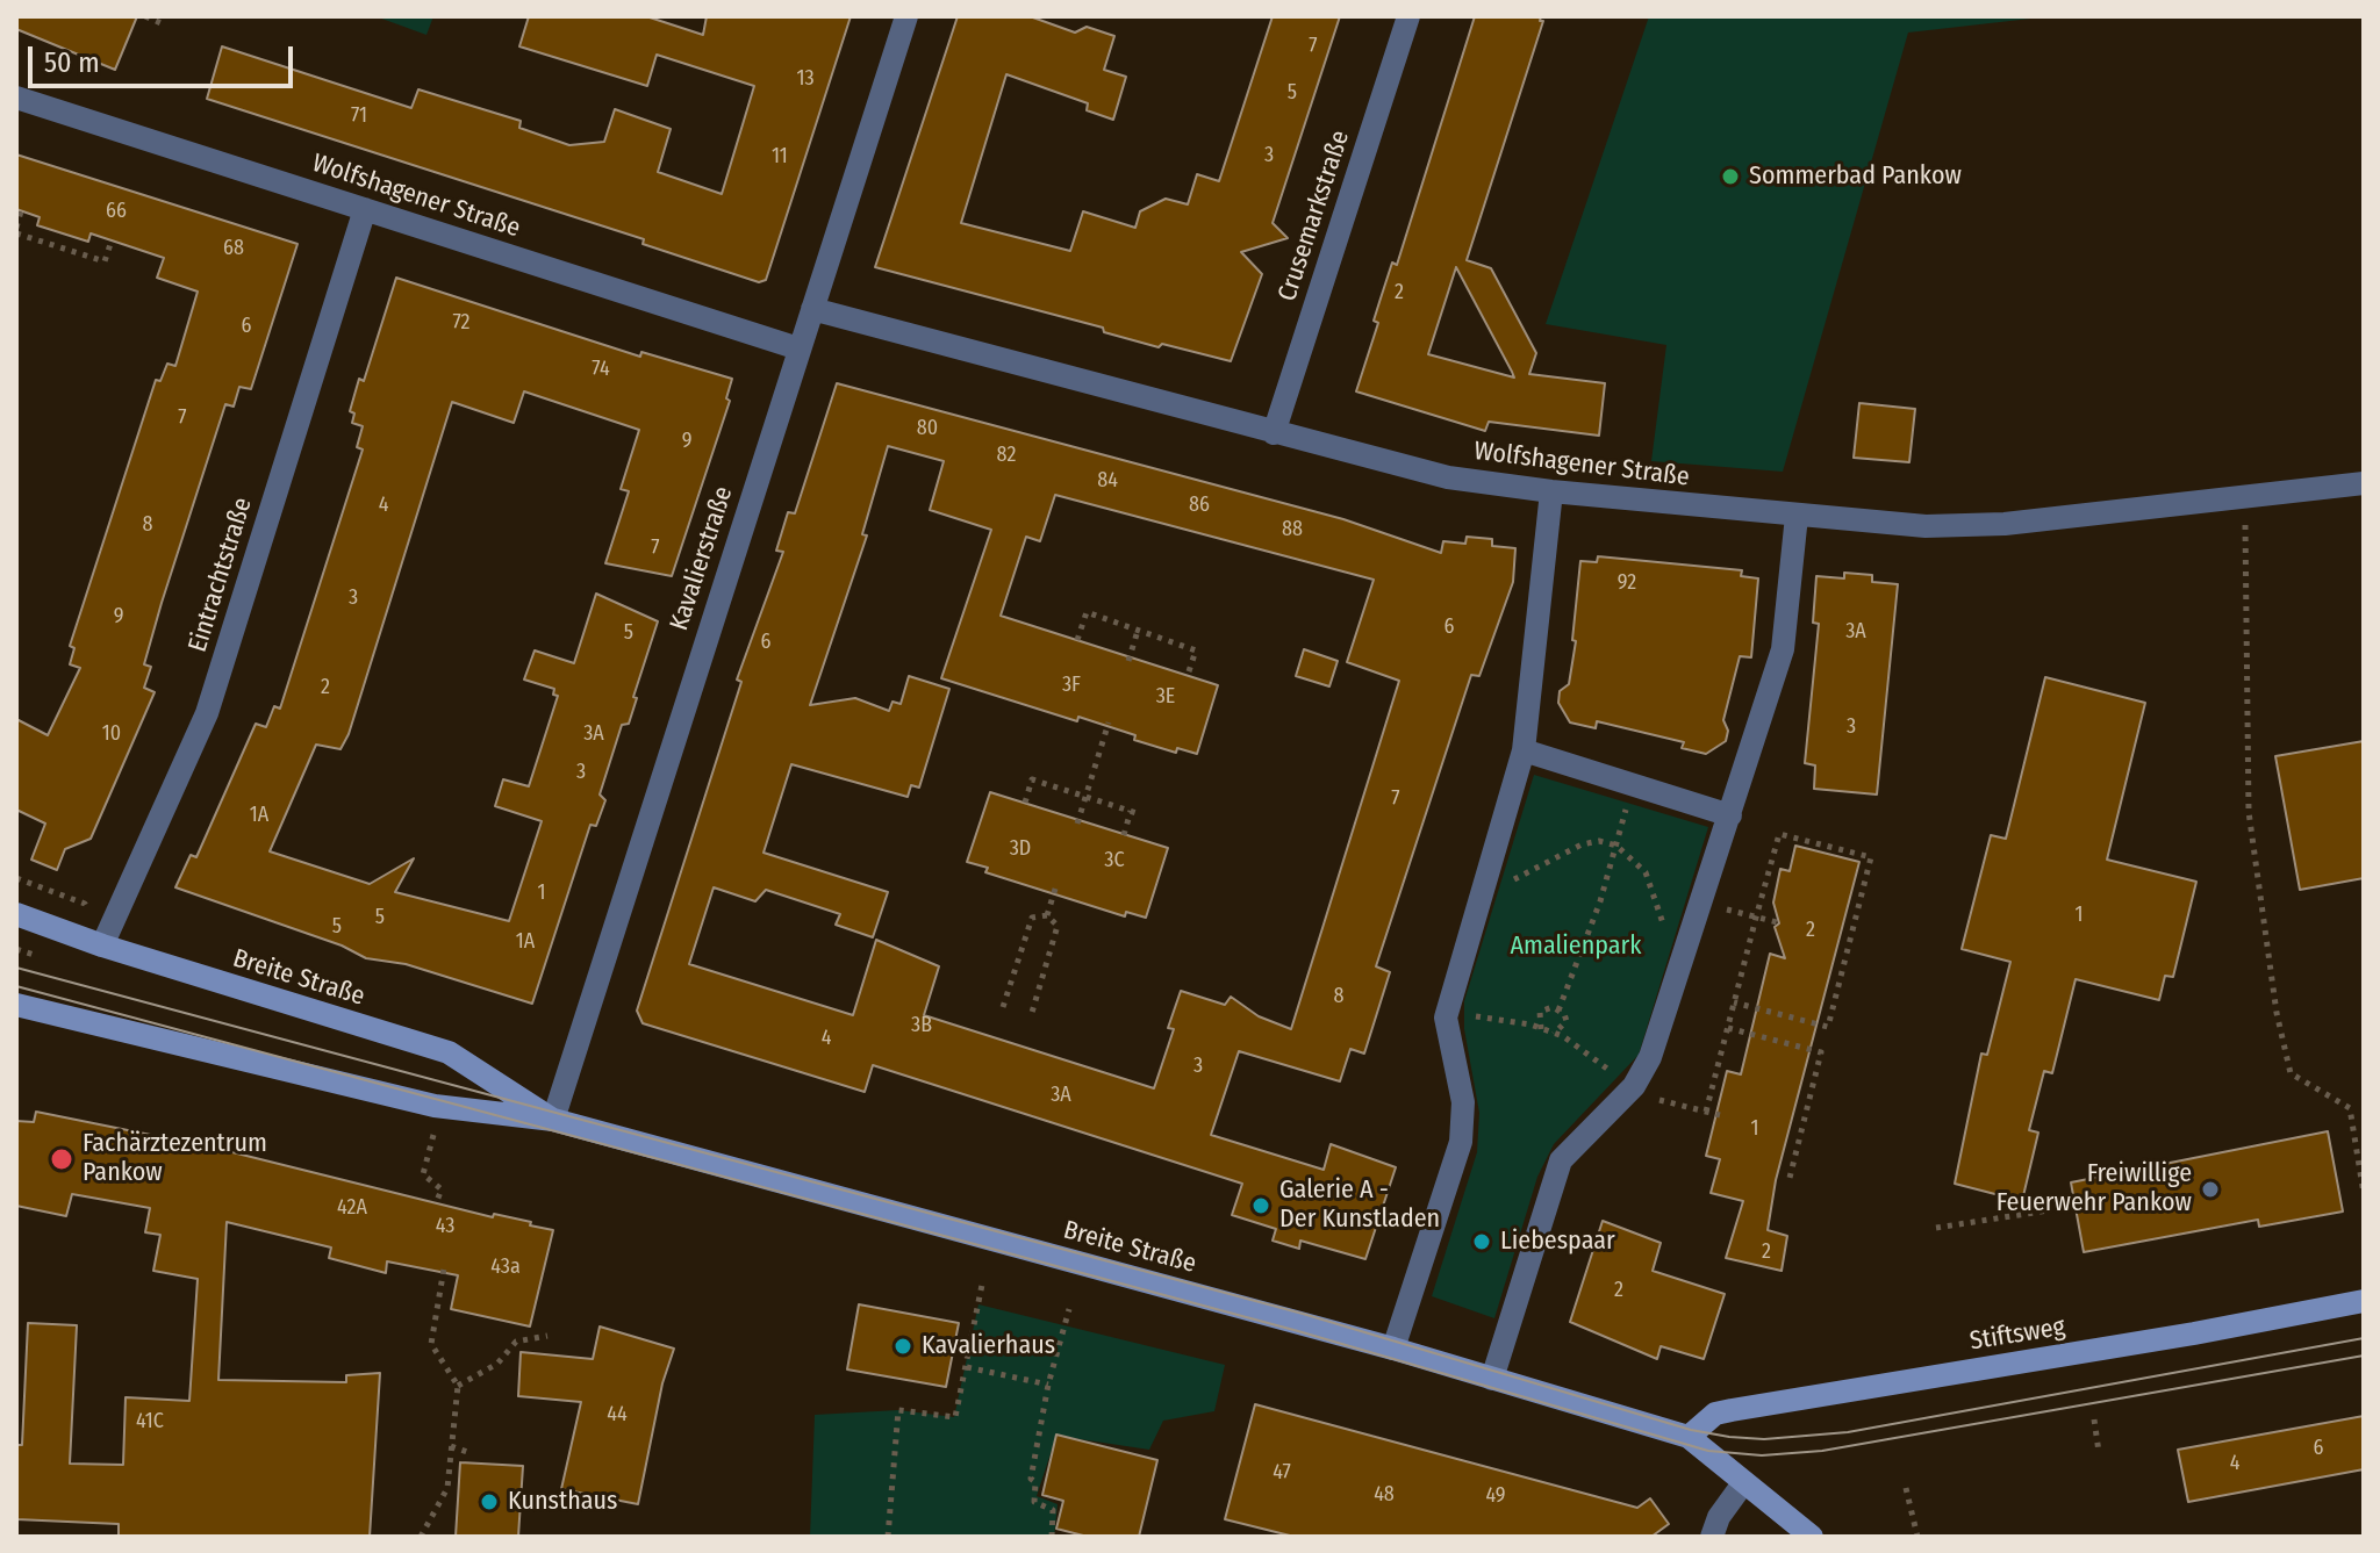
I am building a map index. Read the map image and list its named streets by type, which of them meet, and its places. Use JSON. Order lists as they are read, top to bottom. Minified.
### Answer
{"streets":{"main road":["Breite Straße","Stiftsweg"],"street":["Wolfshagener Straße","Crusemarkstraße","Kavalierstraße","Eintrachtstraße"]},"crossings":[["Wolfshagener Straße","Crusemarkstraße"],["Wolfshagener Straße","Kavalierstraße"],["Wolfshagener Straße","Eintrachtstraße"],["Kavalierstraße","Breite Straße"],["Eintrachtstraße","Breite Straße"],["Breite Straße","Stiftsweg"]],"parks":["Amalienpark"],"places":["Sommerbad Pankow","Fachärztezentrum Pankow","Freiwillige Feuerwehr Pankow","Galerie A - Der Kunstladen","Liebespaar","Kavalierhaus","Kunsthaus"],"house_numbers":["7","13","5","71","3","11","66","68","2","72","6","74","7","80","9","82","84","4","86","8","88","7","92","3","9","6","3A","5","6","3F","2","3E","3","10","3A","3","7","1A","3D","3C","1","1","5","5","2","1A","8","3B","4","3","3A","1","42A","43","2","43a","2","44","41C","6","4","47","48","49"],"scale_bar":"50 m"}
